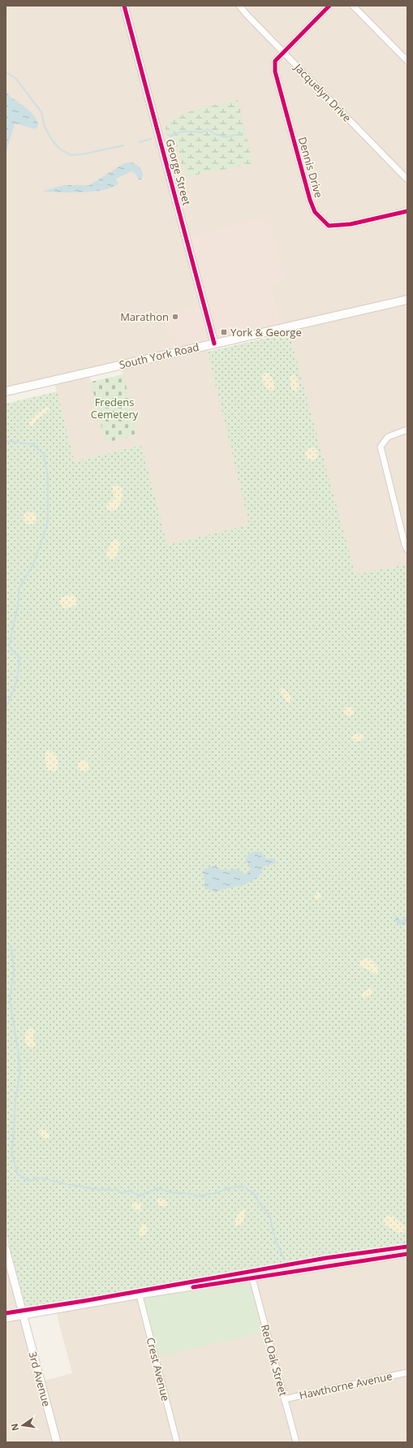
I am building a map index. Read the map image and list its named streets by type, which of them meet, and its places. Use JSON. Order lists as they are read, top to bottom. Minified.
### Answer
{"streets":{"main road":["South York Road"],"street":["Jacquelyn Drive","Dennis Drive","George Street","Red Oak Street","Crest Avenue","3rd Avenue","Hawthorne Avenue"]},"crossings":[["Jacquelyn Drive","Dennis Drive"],["George Street","South York Road"],["Red Oak Street","Hawthorne Avenue"]],"parks":["Fredens Cemetery"],"places":{"other":["Marathon"],"transit":["York & George"]},"north":"left"}
